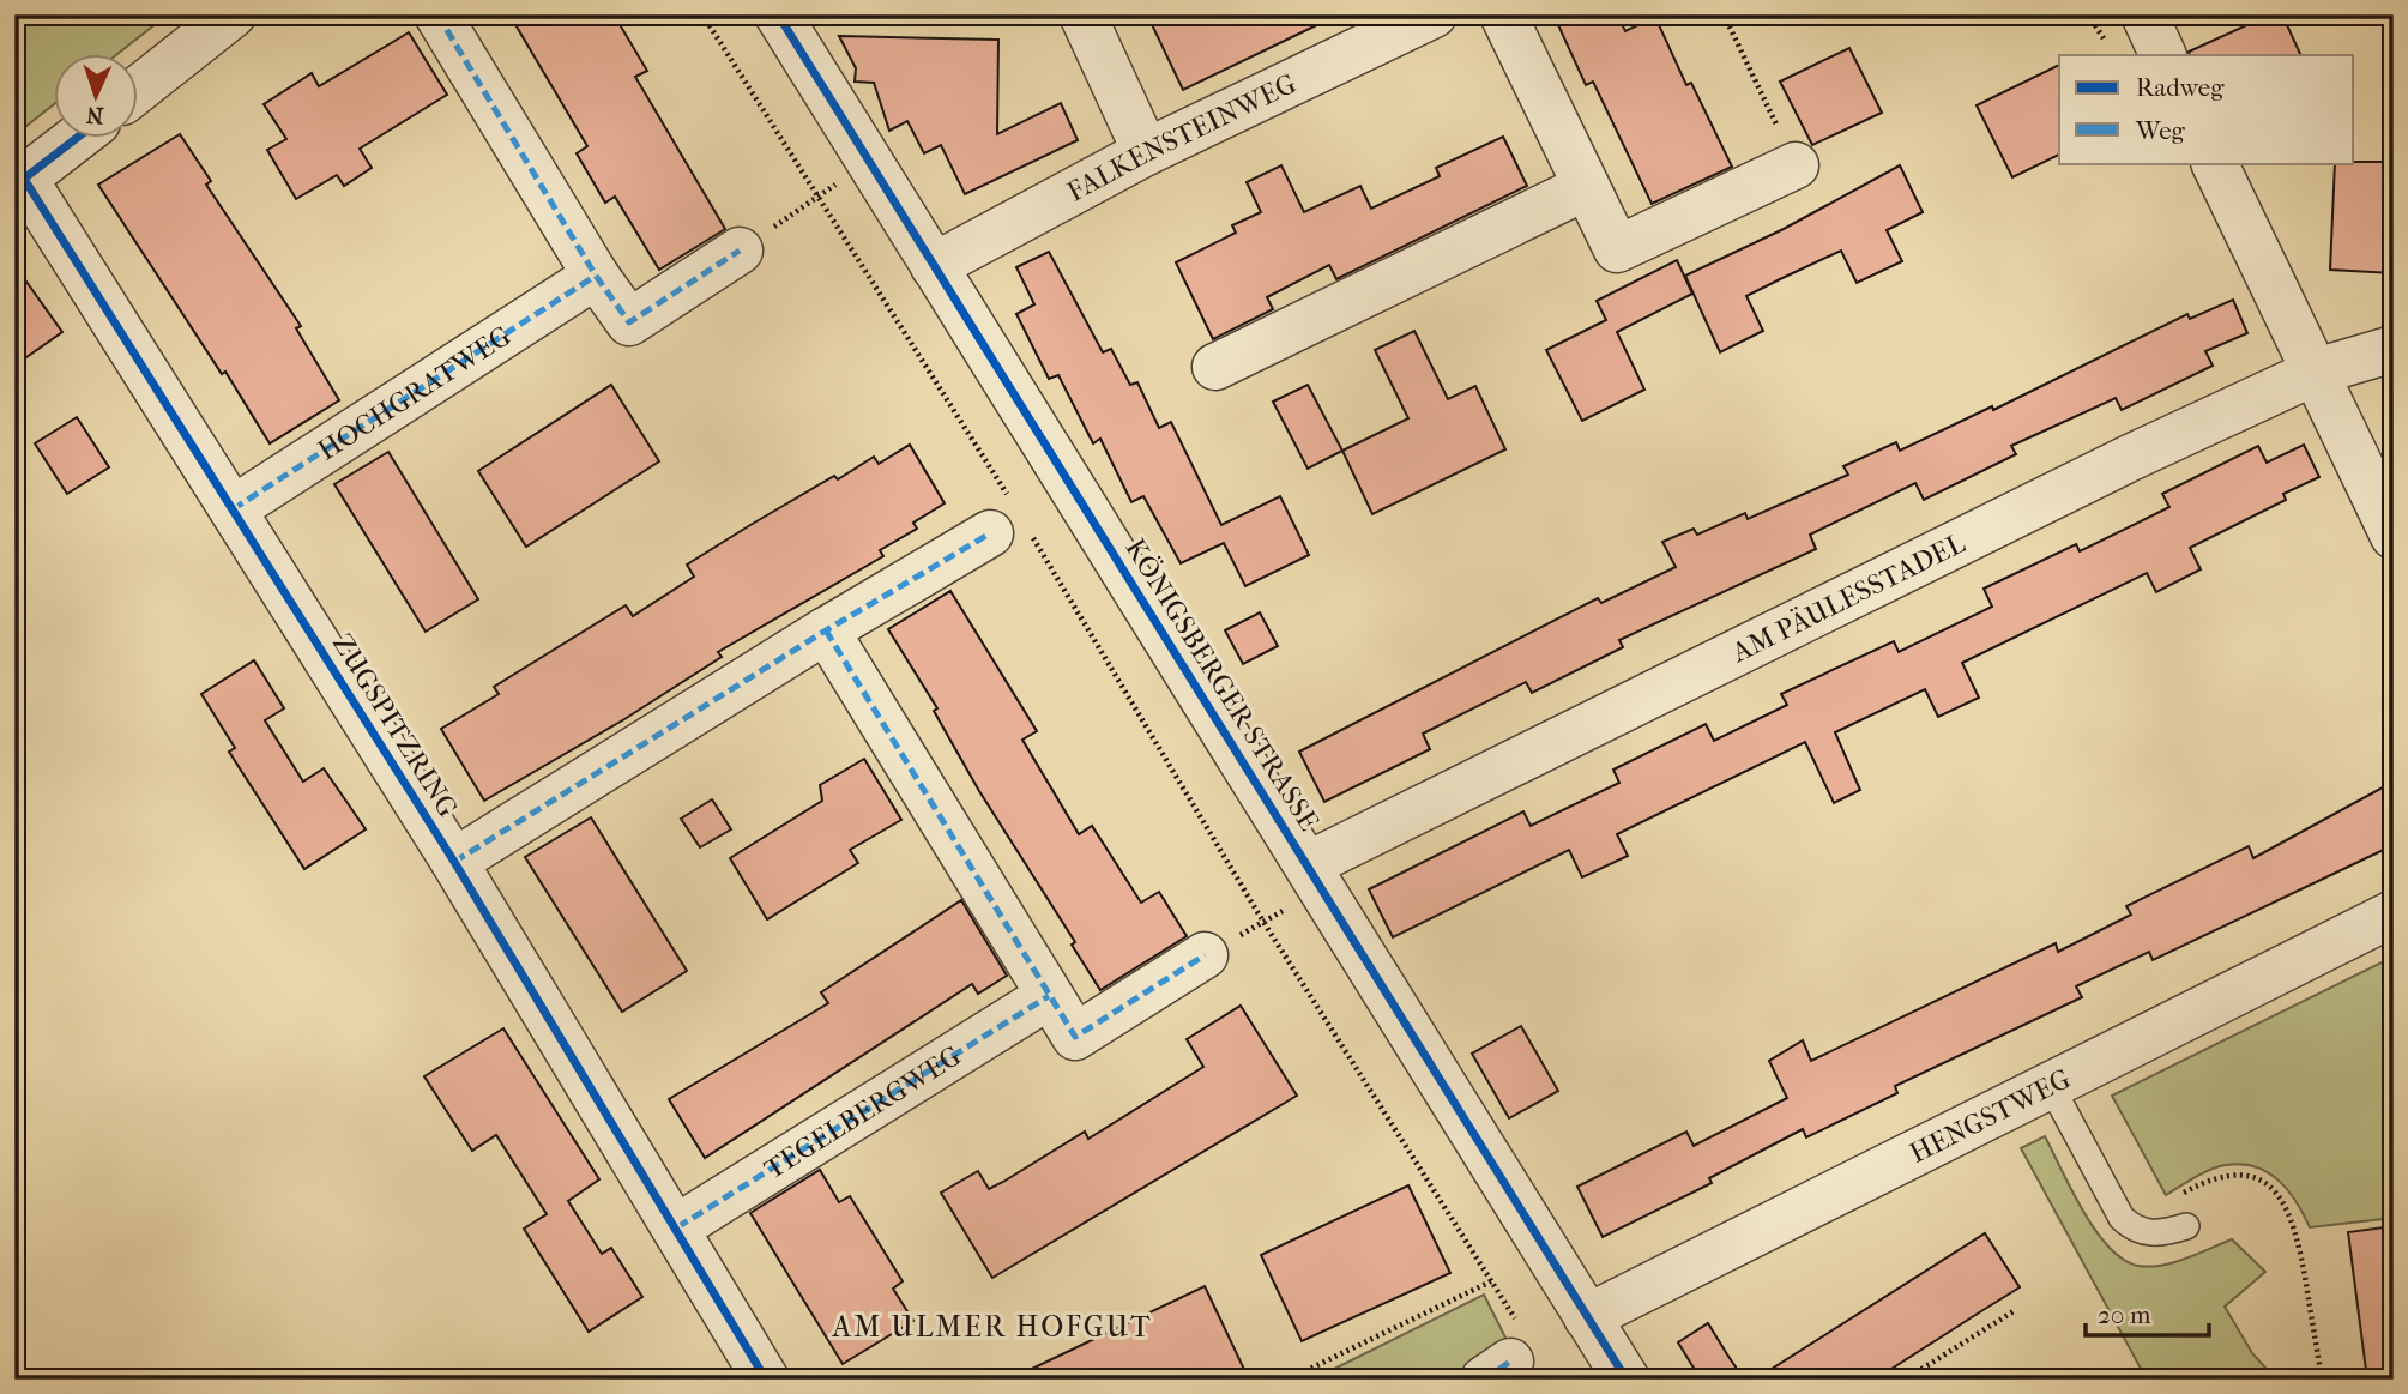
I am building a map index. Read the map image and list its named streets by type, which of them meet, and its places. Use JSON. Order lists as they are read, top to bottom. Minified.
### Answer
{"streets":{"street":["FALKENSTEINWEG","HOCHGRATWEG","AM PÄULESSTADEL","KÖNIGSBERGER STRASSE","ZUGSPITZRING","TEGELBERGWEG","HENGSTWEG"]},"crossings":[["FALKENSTEINWEG","KÖNIGSBERGER STRASSE"],["HOCHGRATWEG","ZUGSPITZRING"],["AM PÄULESSTADEL","KÖNIGSBERGER STRASSE"],["KÖNIGSBERGER STRASSE","HENGSTWEG"],["ZUGSPITZRING","TEGELBERGWEG"]],"districts":["AM ULMER HOFGUT"],"legend":["Radweg","Weg"],"scale_bar":"20 m","north":"bottom"}
